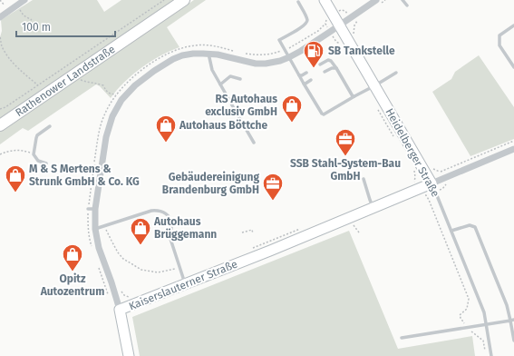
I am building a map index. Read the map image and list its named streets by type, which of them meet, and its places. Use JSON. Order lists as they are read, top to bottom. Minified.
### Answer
{"streets":{"main road":["Rathenower Landstraße"],"street":["Heidelberger Straße","Kaiserslauterner Straße"]},"crossings":[["Heidelberger Straße","Kaiserslauterner Straße"]],"places":{"fuel station":["SB Tankstelle"],"shop":["RS Autohaus exclusiv GmbH","Autohaus Böttche","M & S Mertens & Strunk GmbH & Co. KG","Autohaus Brüggemann","Opitz Autozentrum"],"office":["SSB Stahl-System-Bau GmbH","Gebäudereinigung Brandenburg GmbH"]},"scale_bar":"100 m"}
